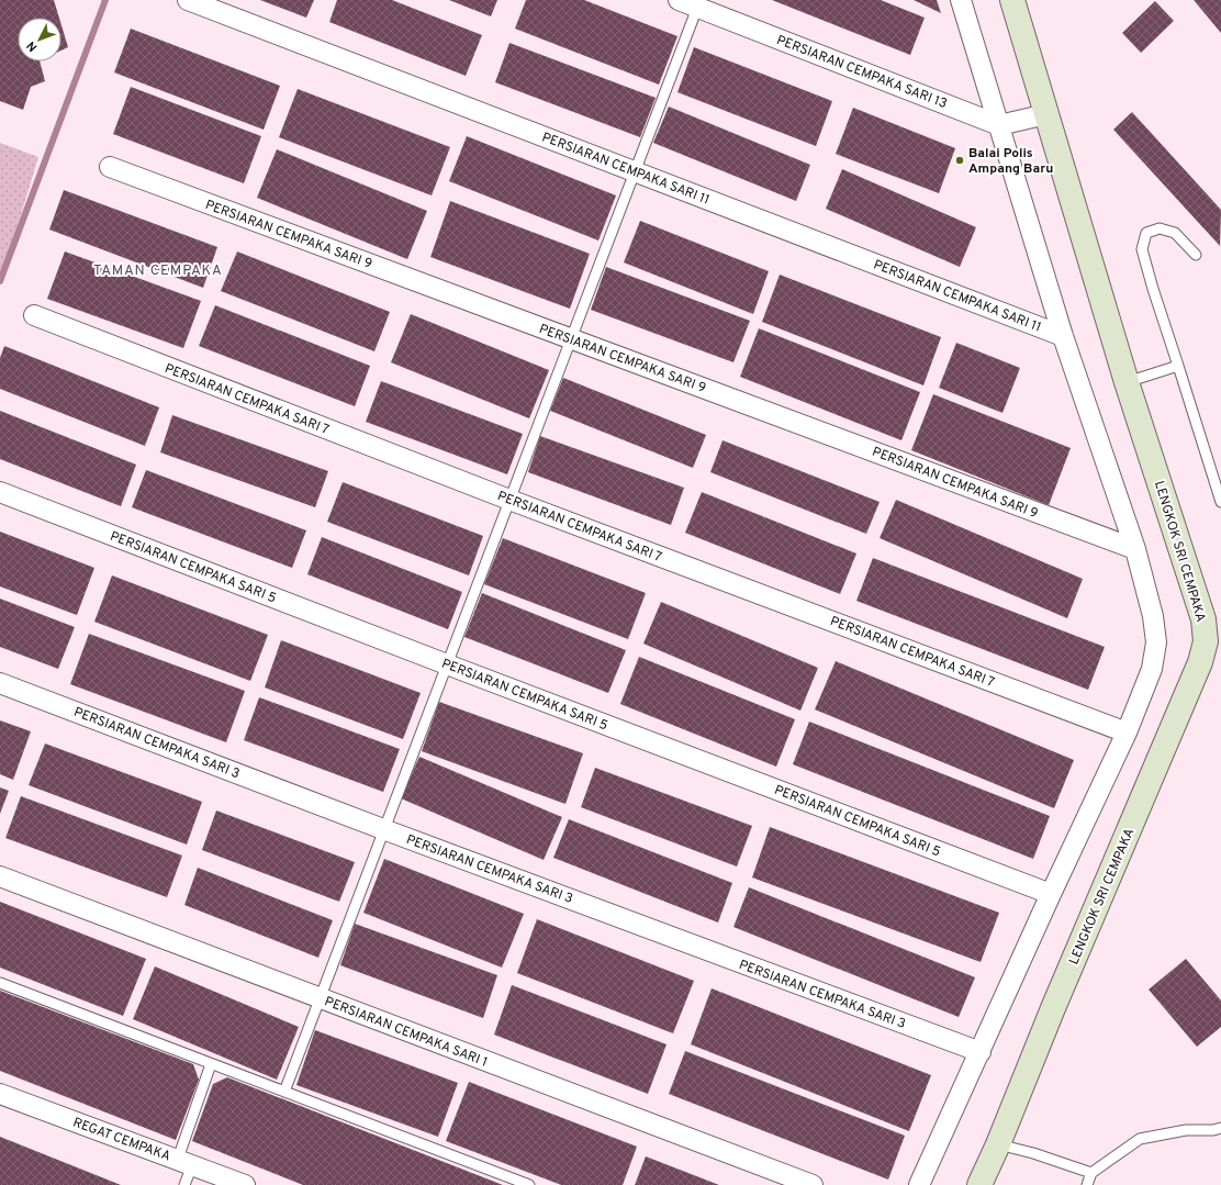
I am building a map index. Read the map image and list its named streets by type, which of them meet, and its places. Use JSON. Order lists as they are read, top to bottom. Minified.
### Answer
{"streets":{"street":["PERSIARAN CEMPAKA SARI 13","PERSIARAN CEMPAKA SARI 11","PERSIARAN CEMPAKA SARI 9","PERSIARAN CEMPAKA SARI 7","LENGKOK SRI CEMPAKA","PERSIARAN CEMPAKA SARI 5","PERSIARAN CEMPAKA SARI 3","PERSIARAN CEMPAKA SARI 1","REGAT CEMPAKA"]},"districts":["TAMAN CEMPAKA"],"places":["Balai Polis Ampang Baru"],"north":"bottom left"}
